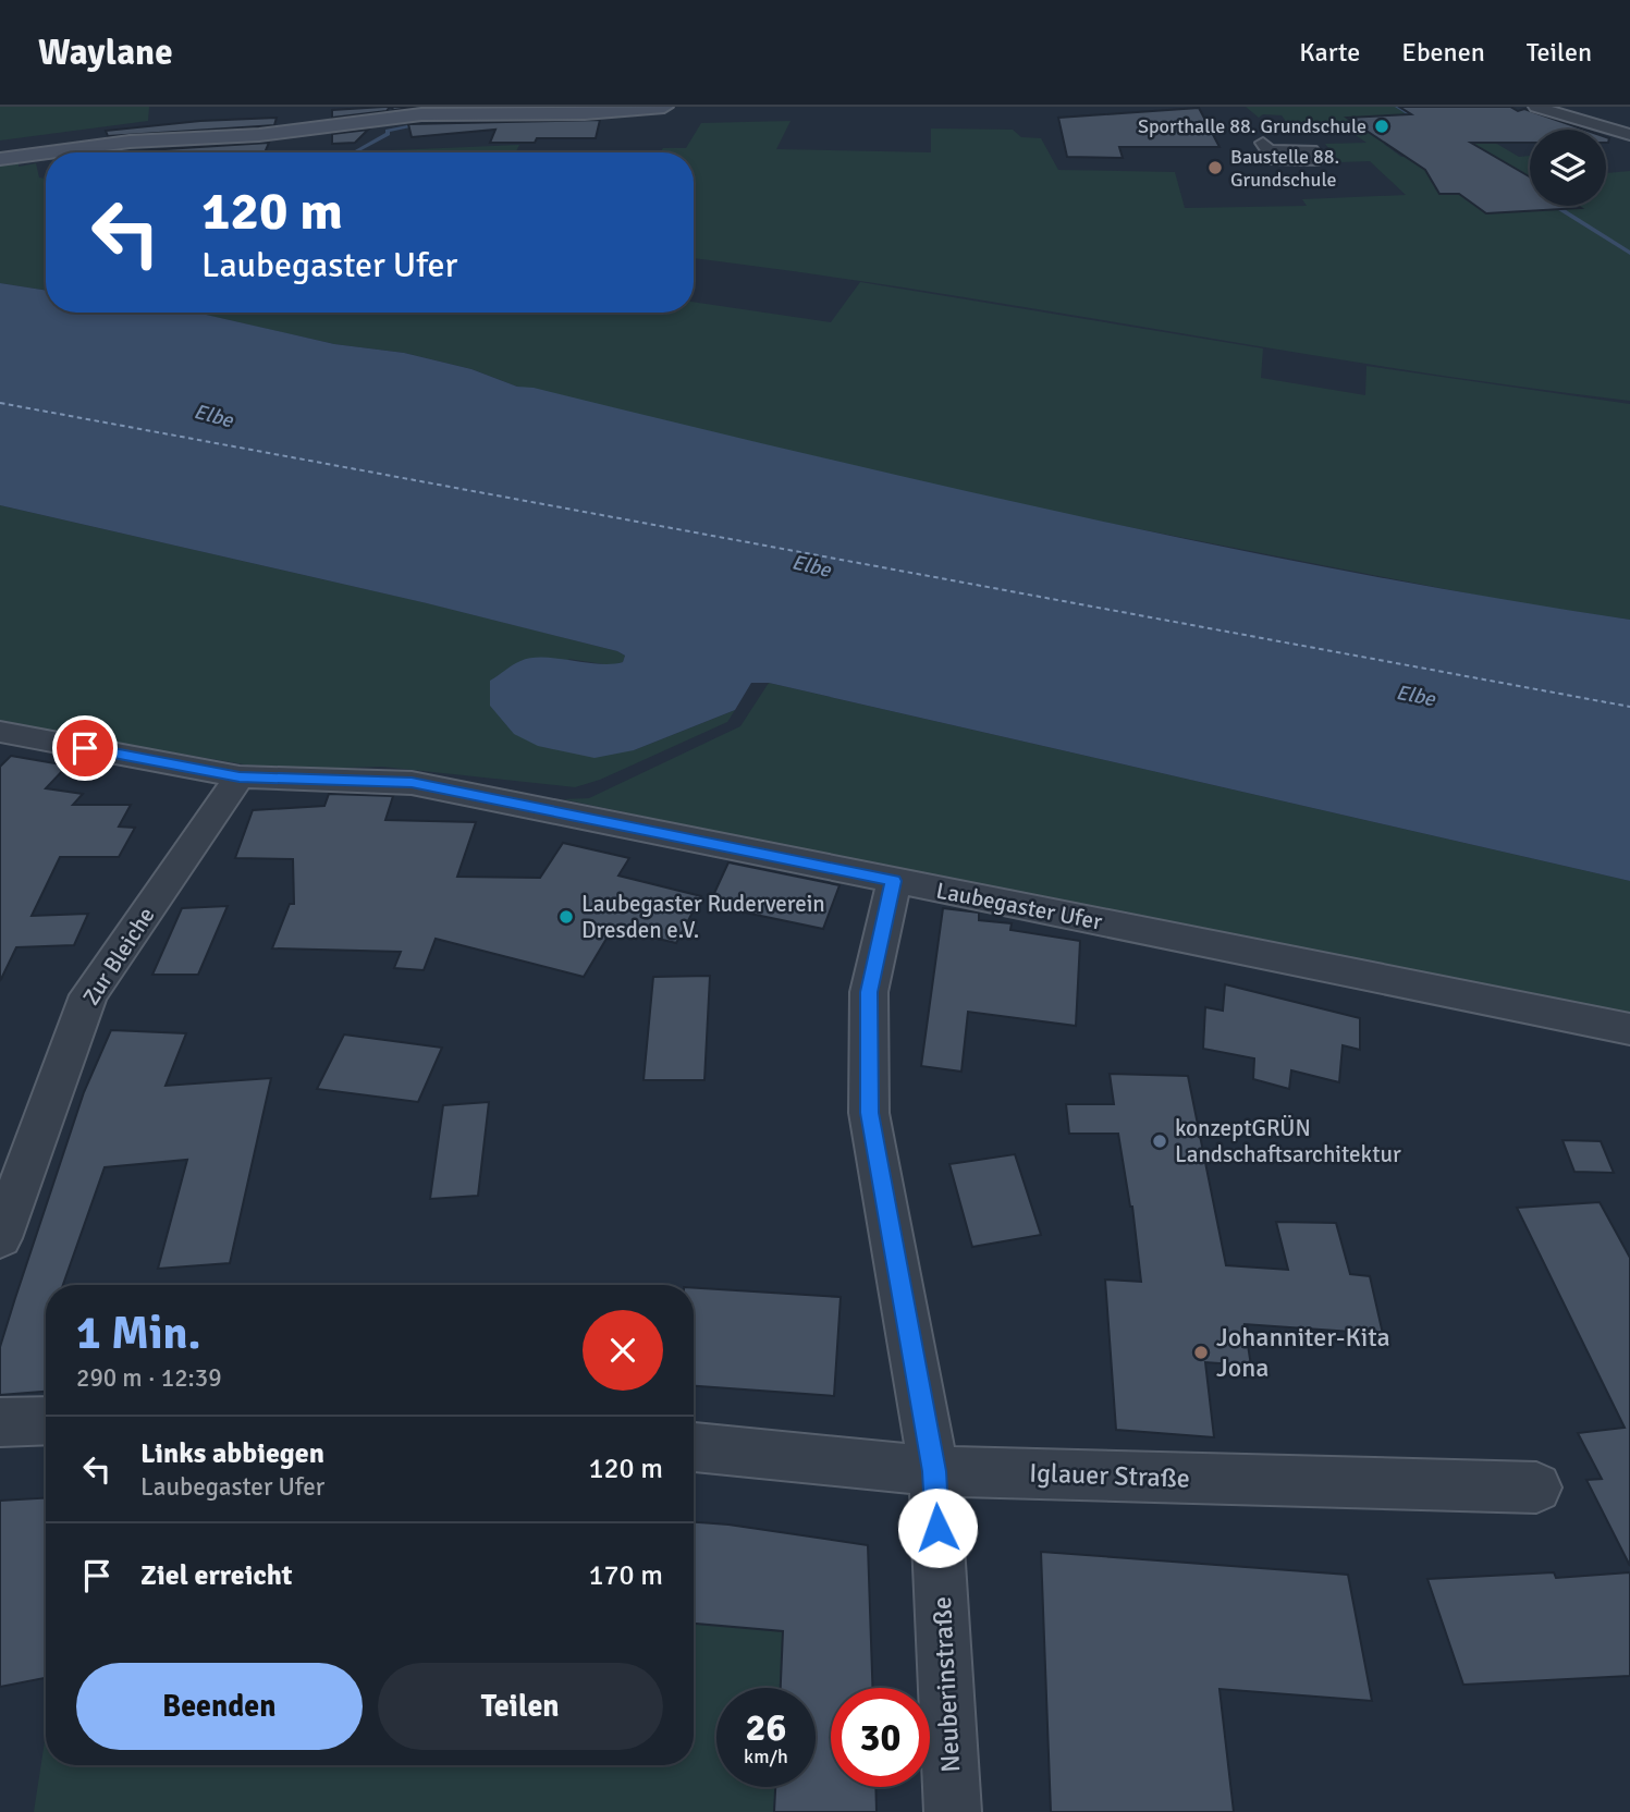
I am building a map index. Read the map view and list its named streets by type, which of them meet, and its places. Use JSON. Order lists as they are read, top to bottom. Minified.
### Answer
{"streets":{"street":["Laubegaster Ufer","Zur Bleiche","Iglauer Straße","Neuberinstraße"]},"crossings":[["Laubegaster Ufer","Zur Bleiche"],["Laubegaster Ufer","Neuberinstraße"],["Iglauer Straße","Neuberinstraße"]],"water":["Elbe"],"places":["Sporthalle 88. Grundschule","Baustelle 88. Grundschule","Laubegaster Ruderverein Dresden e.V.","konzeptGRÜN Landschaftsarchitektur","Johanniter-Kita Jona"],"page":{"header":"Waylane","nav":["Karte","Ebenen","Teilen"],"turn":["120 m","Laubegaster Ufer"],"heading":["1 Min.","290 m · 12:39"],"list":[{"name":"Links abbiegen","note":"Laubegaster Ufer","value":"120 m"},{"name":"Ziel erreicht","value":"170 m"}],"buttons":["Beenden","Teilen"],"speed":"26 km/h","limit":"30"}}
